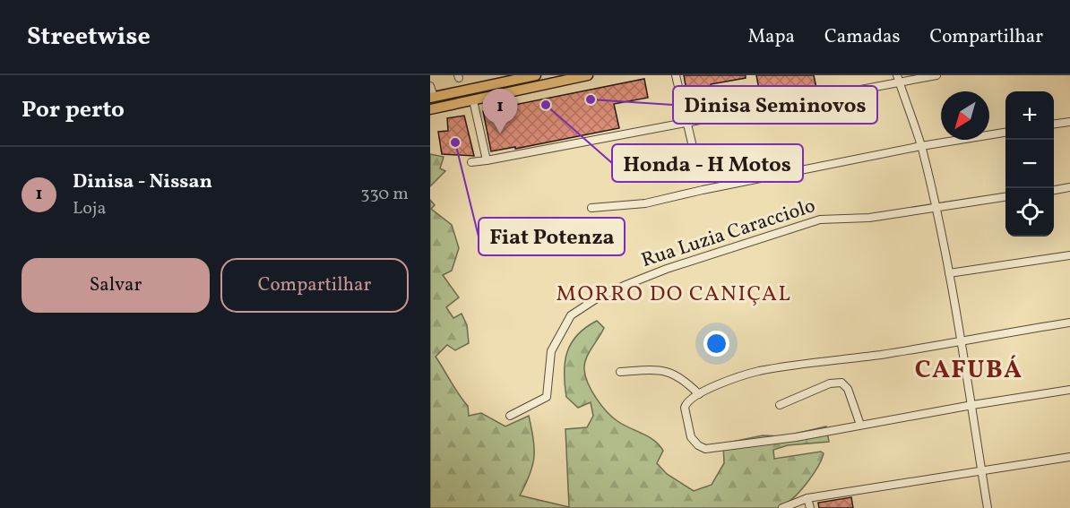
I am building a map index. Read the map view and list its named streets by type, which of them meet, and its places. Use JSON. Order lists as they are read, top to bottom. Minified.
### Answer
{"streets":{"street":["Rua Luzia Caracciolo"]},"districts":["MORRO DO CANIÇAL","CAFUBÁ"],"places":["Dinisa Seminovos","Honda - H Motos","Fiat Potenza"],"north":"bottom left","page":{"header":"Streetwise","nav":["Mapa","Camadas","Compartilhar"],"heading":"Por perto","pins":"1","map_buttons":["+","−"],"list":[{"mark":"1","name":"Dinisa - Nissan","note":"Loja","value":"330 m"}],"buttons":["Salvar","Compartilhar"]}}
